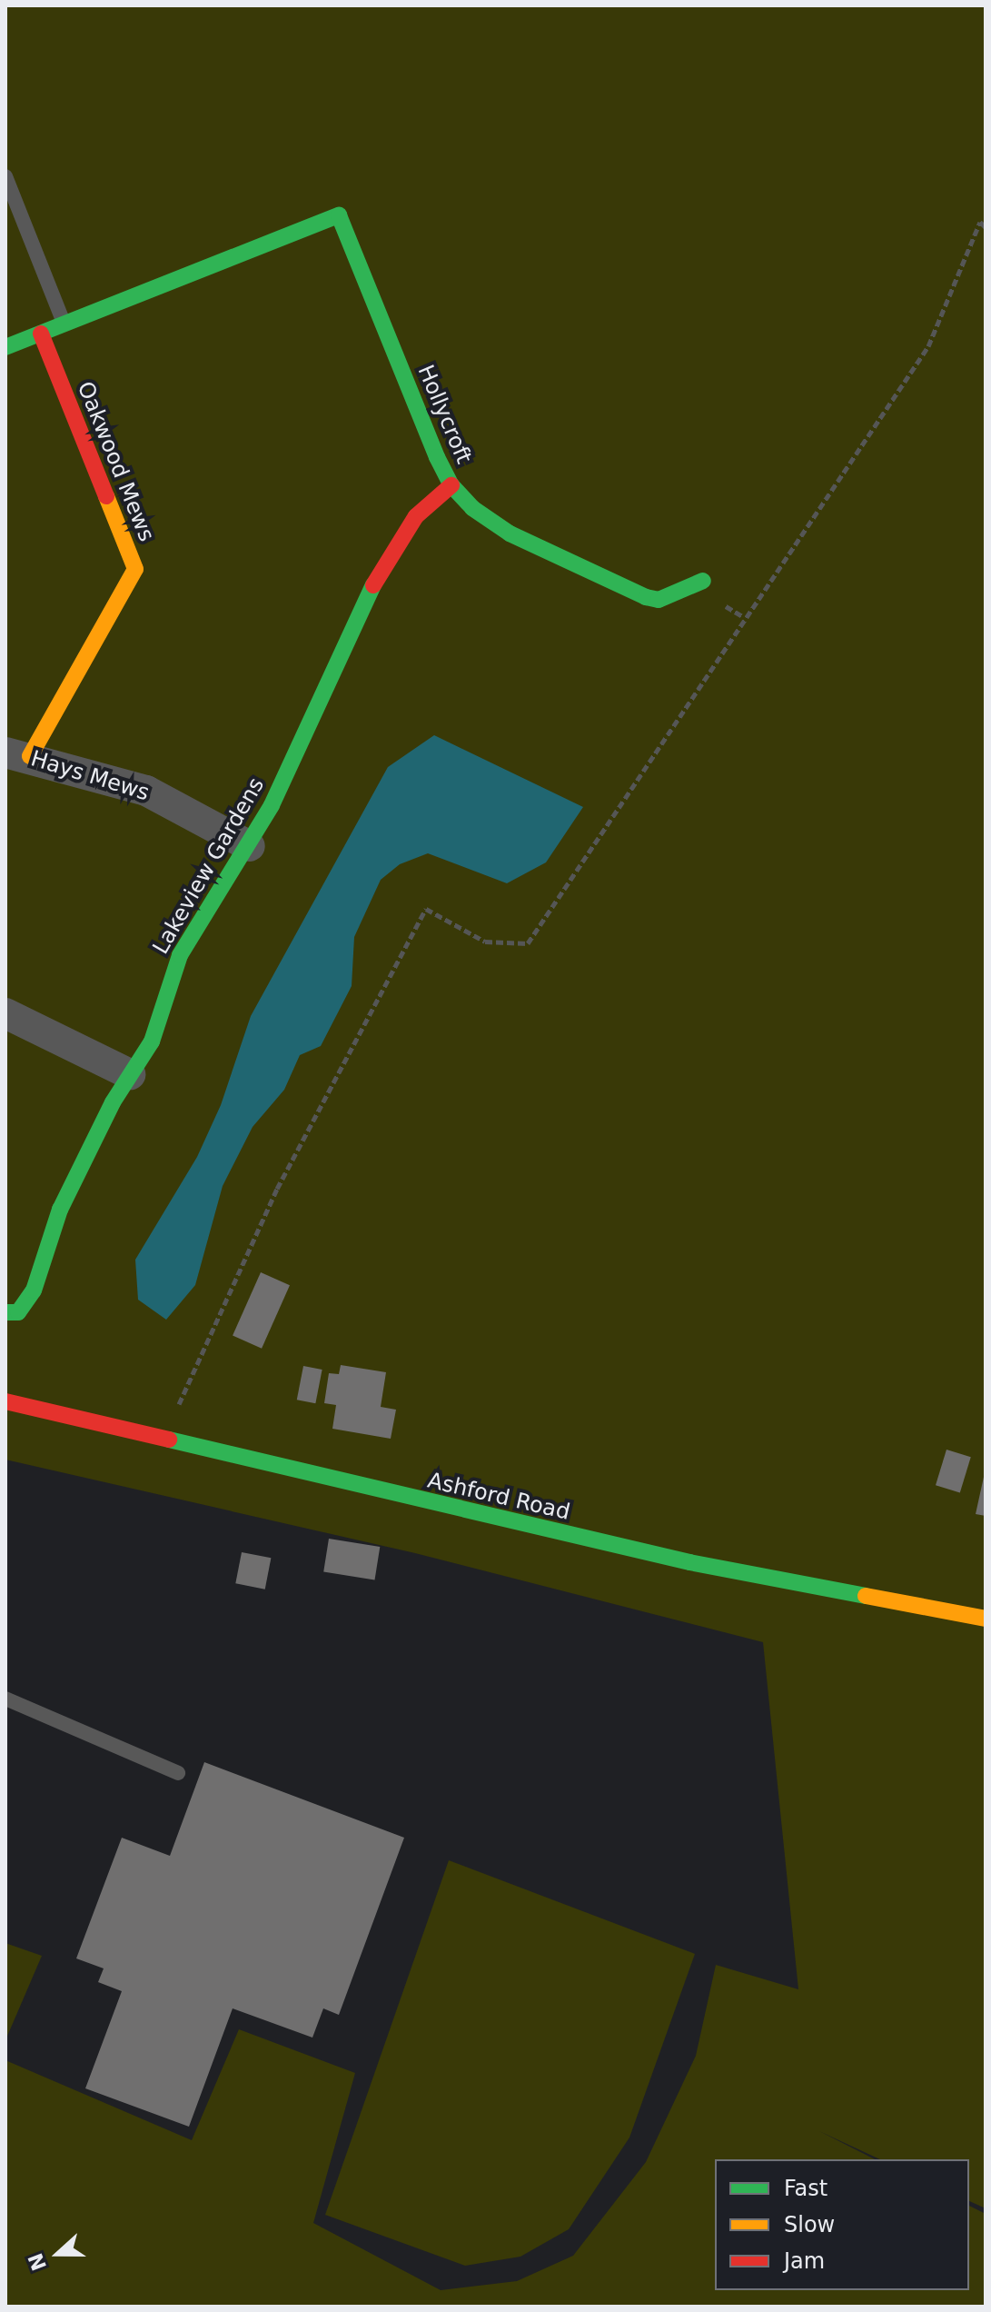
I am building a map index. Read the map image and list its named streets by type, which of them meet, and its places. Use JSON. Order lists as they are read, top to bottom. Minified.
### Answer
{"streets":{"street":["Hollycroft","Oakwood Mews","Hays Mews","Lakeview Gardens","Ashford Road"]},"crossings":[["Hollycroft","Lakeview Gardens"],["Oakwood Mews","Hays Mews"],["Hays Mews","Lakeview Gardens"]],"legend":["Fast","Slow","Jam"],"north":"left"}
